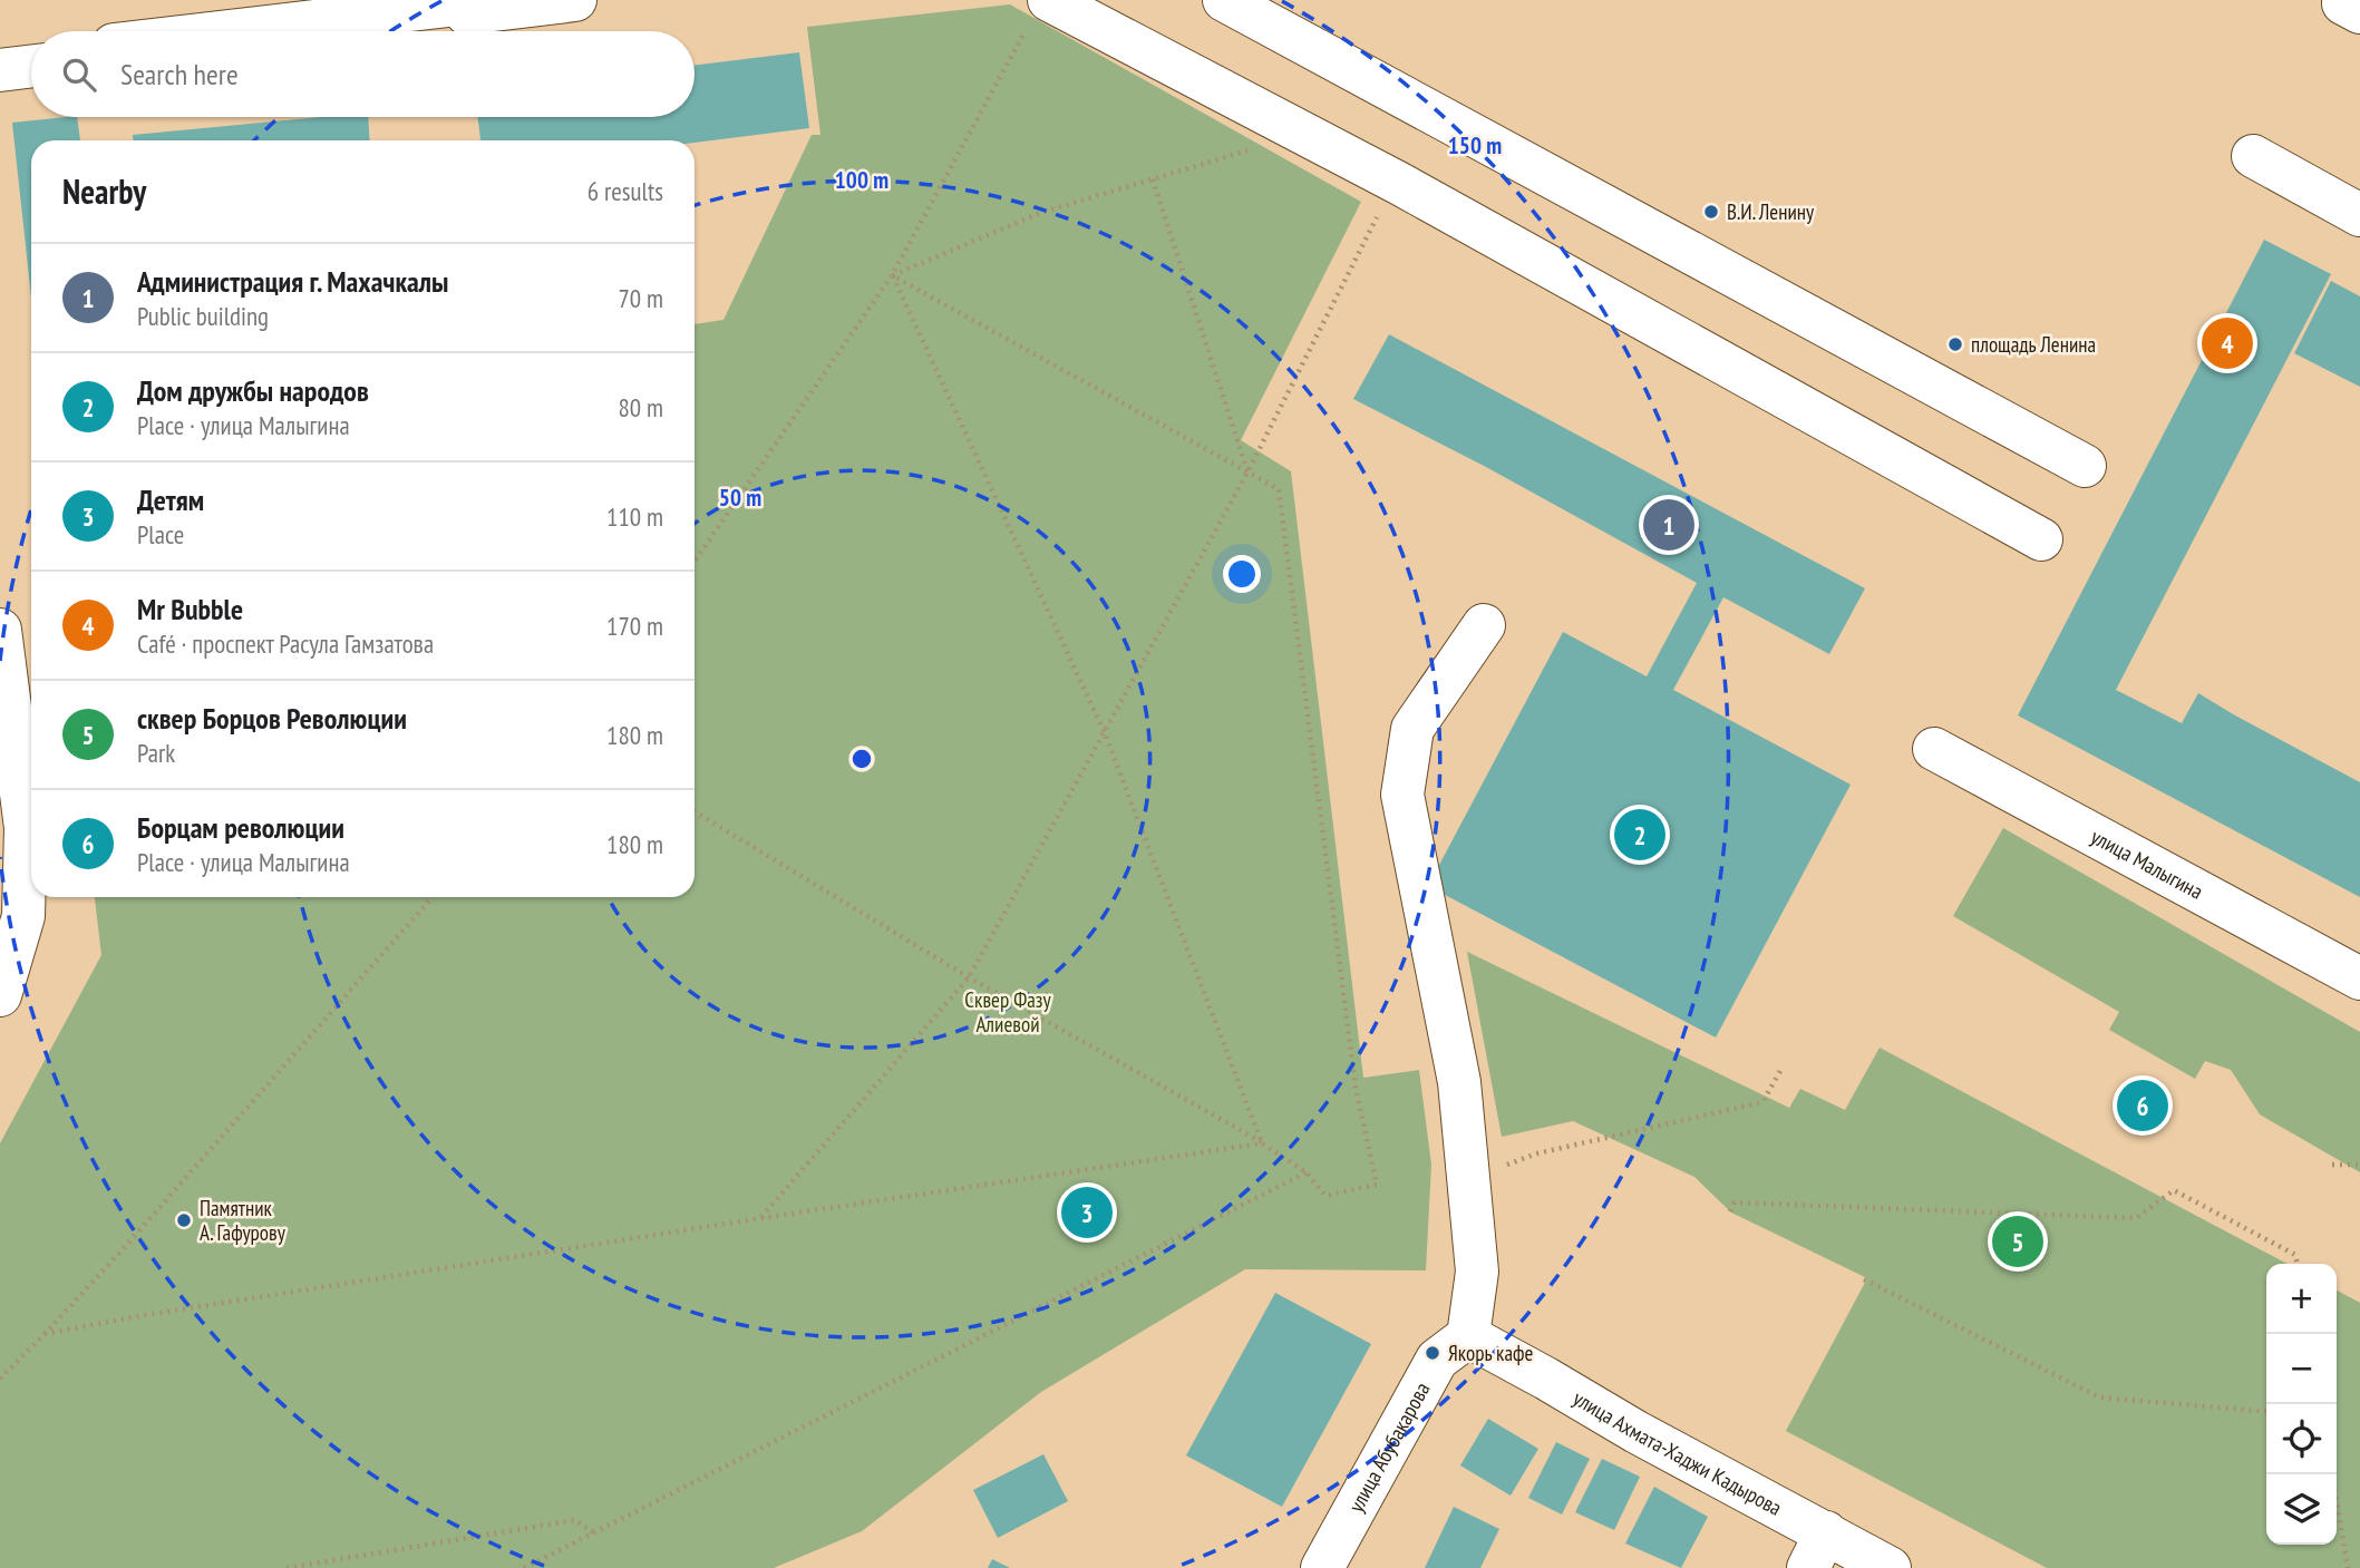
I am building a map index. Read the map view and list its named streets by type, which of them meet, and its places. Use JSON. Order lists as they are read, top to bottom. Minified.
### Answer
{"streets":{"street":["улица Малыгина","улица Абубакарова","улица Ахмата-Хаджи Кадырова"]},"crossings":[["улица Абубакарова","улица Ахмата-Хаджи Кадырова"]],"parks":["Сквер Фазу Алиевой"],"places":["В.И. Ленину","площадь Ленина","Памятник А. Гафурову","Якорь кафе"],"page":{"search":"Search here","heading":["Nearby","6 results"],"list":[{"mark":"1","name":"Администрация г. Махачкалы","note":"Public building","value":"70 m"},{"mark":"2","name":"Дом дружбы народов","note":"Place · улица Малыгина","value":"80 m"},{"mark":"3","name":"Детям","note":"Place","value":"110 m"},{"mark":"4","name":"Mr Bubble","note":"Café · проспект Расула Гамзатова","value":"170 m"},{"mark":"5","name":"сквер Борцов Революции","note":"Park","value":"180 m"},{"mark":"6","name":"Борцам революции","note":"Place · улица Малыгина","value":"180 m"}],"pins":["4","1","2","6","3","5"],"map_buttons":["+","−"]},"rings":["150 m","100 m","50 m"]}
